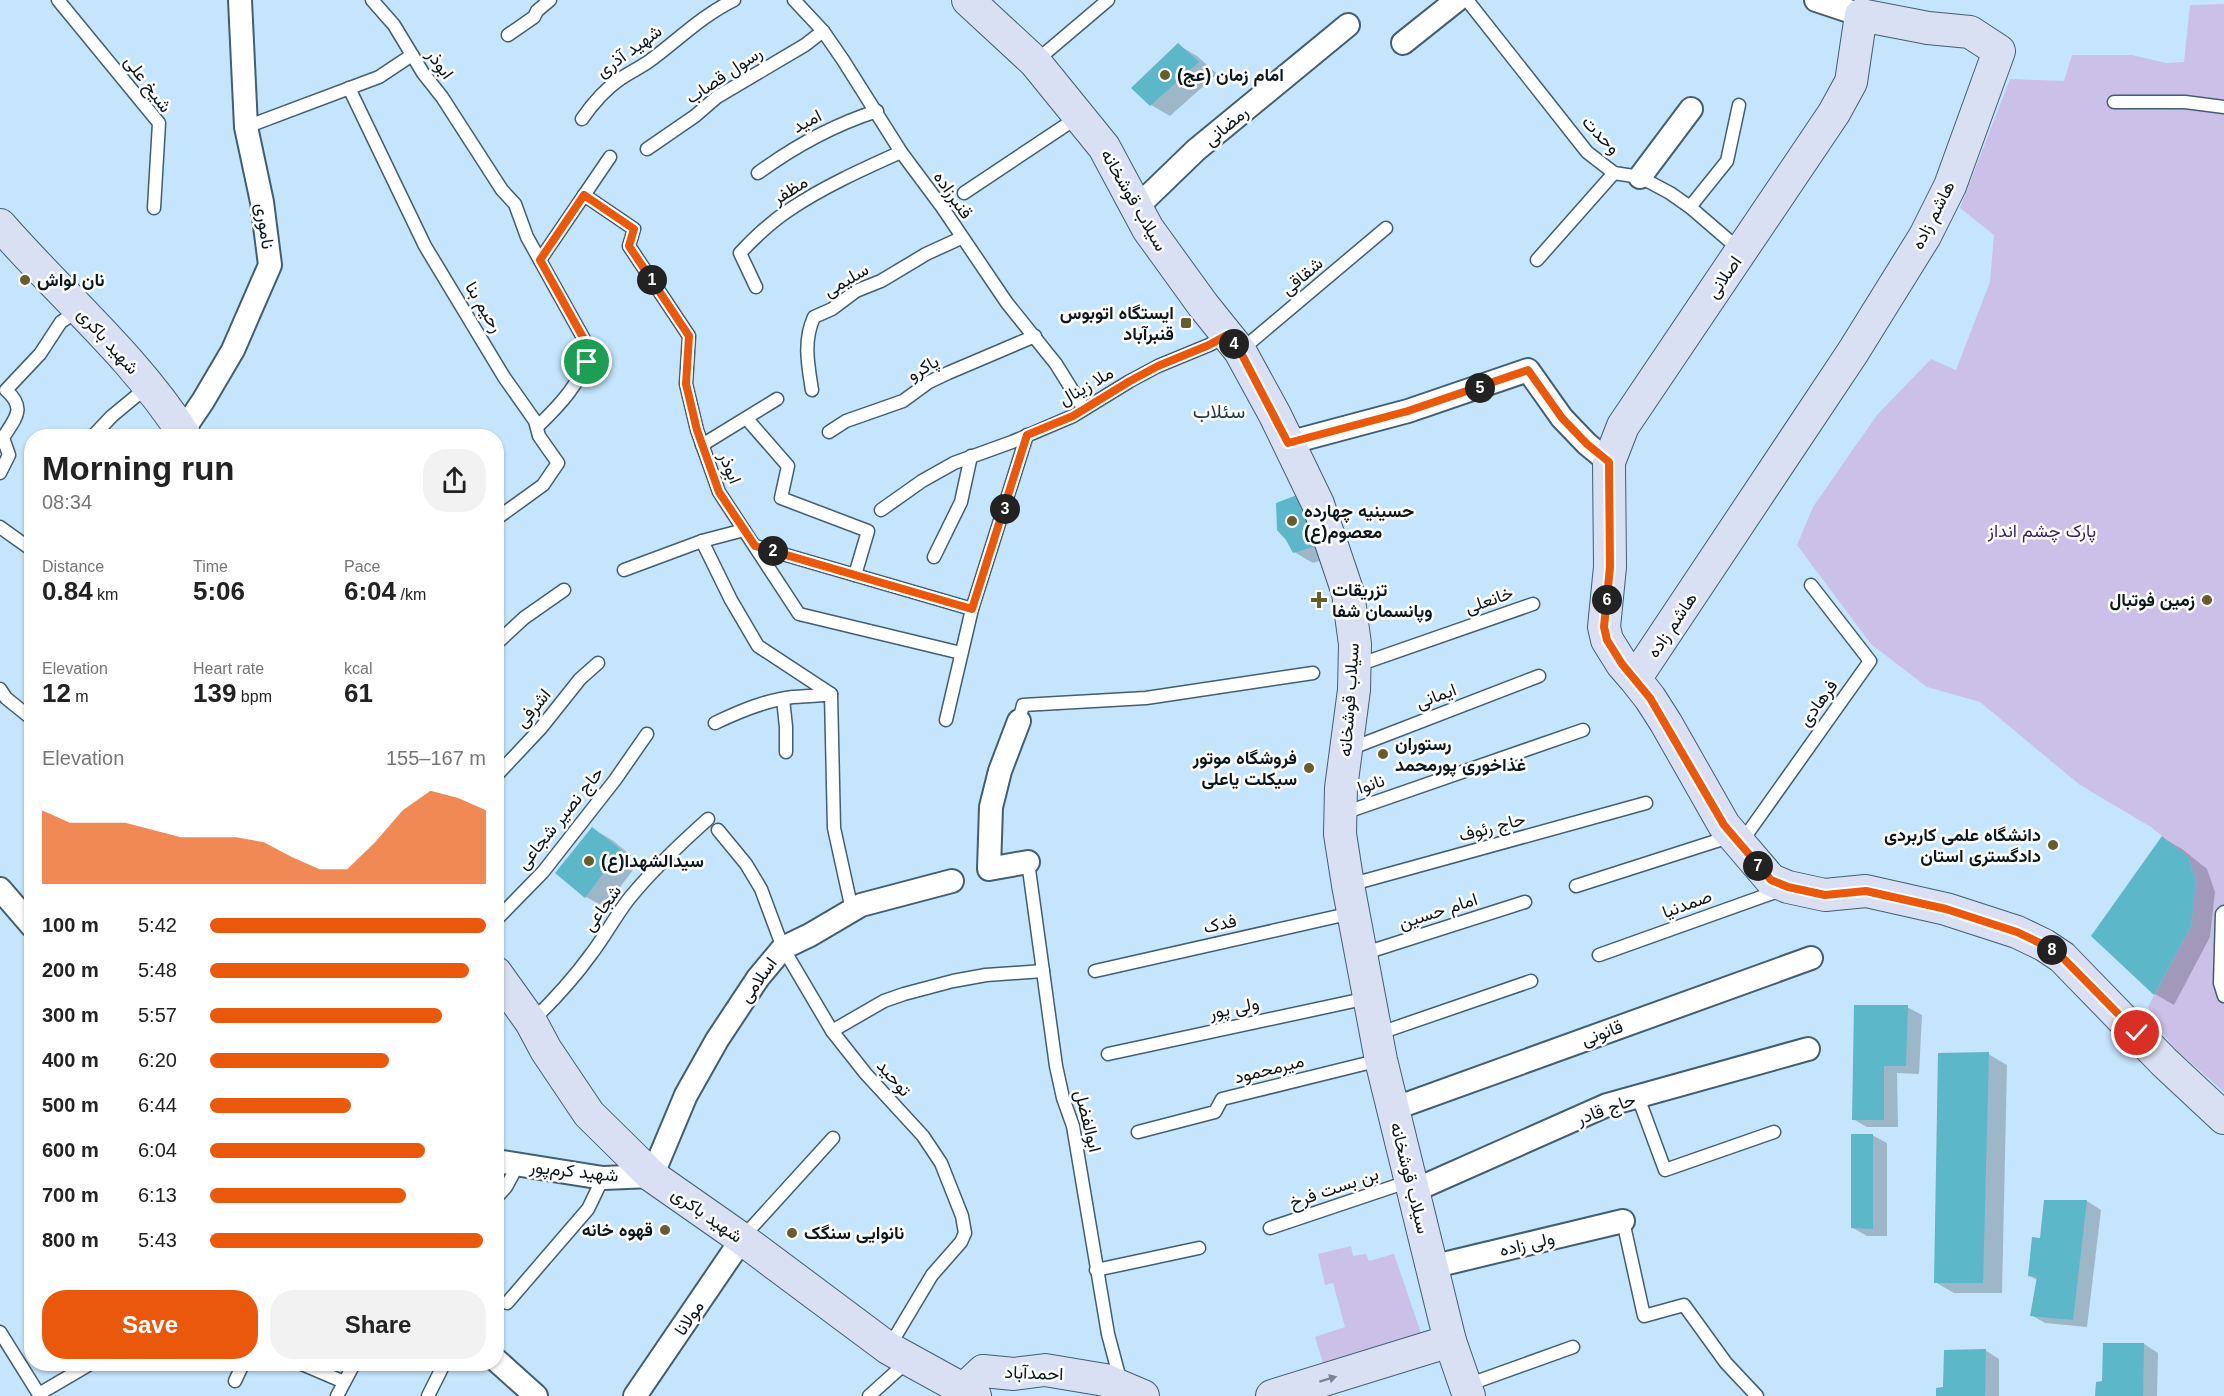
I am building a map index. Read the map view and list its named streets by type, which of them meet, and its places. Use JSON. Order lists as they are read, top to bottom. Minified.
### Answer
{"streets":{"street":["رمضانی","سیلاب قوشخانه","هاشم زاده","ناموری","اصلانی","شهید باکری","اسلامی","قانونی","حاج قادر","شهید کرم‌پور","ولی زاده","مولانا","احمدآباد"],"lane":["شهید آذری","ابوذر","رسول قصاب","شیخ علی","امید","وحدت","مظفر","قنبرزاده","شقاقی","سلیمی","رحیم بنا","پاکرو","ملا زینال","خانعلی","ایمانی","فرهادی","اشرفی","نانوا","حاج نصیر شجاعی","حاج رئوف","صمدنیا","شجاعی","امام حسین","فدک","ولی پور","میرمحمود","توحید","ابوالفضل","بن بست فرخ"]},"crossings":[["ابوذر","رحیم بنا"],["رسول قصاب","قنبرزاده"],["امید","قنبرزاده"],["رمضانی","سیلاب قوشخانه"],["وحدت","اصلانی"],["مظفر","قنبرزاده"],["قنبرزاده","سلیمی"],["قنبرزاده","پاکرو"],["قنبرزاده","ملا زینال"],["سیلاب قوشخانه","شقاقی"],["سیلاب قوشخانه","ملا زینال"],["سیلاب قوشخانه","خانعلی"],["سیلاب قوشخانه","ایمانی"],["سیلاب قوشخانه","نانوا"],["سیلاب قوشخانه","حاج رئوف"],["سیلاب قوشخانه","امام حسین"],["سیلاب قوشخانه","فدک"],["سیلاب قوشخانه","ولی پور"],["سیلاب قوشخانه","قانونی"],["سیلاب قوشخانه","میرمحمود"],["سیلاب قوشخانه","حاج قادر"],["سیلاب قوشخانه","بن بست فرخ"],["سیلاب قوشخانه","ولی زاده"],["هاشم زاده","اصلانی"],["شقاقی","ملا زینال"],["شهید باکری","شجاعی"],["شهید باکری","اسلامی"],["شهید باکری","توحید"],["شهید باکری","شهید کرم‌پور"],["شهید باکری","مولانا"],["شهید باکری","احمدآباد"],["حاج رئوف","فدک"],["اسلامی","توحید"],["اسلامی","شهید کرم‌پور"],["حاج قادر","بن بست فرخ"],["ابوالفضل","احمدآباد"]],"districts":["سئلاب"],"parks":["پارک چشم انداز"],"places":{"other":["امام زمان (عج)","نان لواش","حسینیه چهارده معصوم(ع)","زمین فوتبال","رستوران غذاخوری پورمحمد","فروشگاه موتور سیکلت یاعلی","دانشگاه علمی کاربردی دادگستری استان","سیدالشهدا(ع)","قهوه خانه","نانوایی سنگک"],"transit":["ایستگاه اتوبوس قنبرآباد"],"health":["تزریقات وپانسمان شفا"]},"page":{"pins":["1","4","5","3","2","6","7","8"],"heading":["Morning run","08:34"],"stats":[["Distance","0.84 km"],["Time","5:06"],["Pace","6:04 /km"],["Elevation","12 m"],["Heart rate","139 bpm"],["kcal","61"]],"chart":["Elevation","155–167 m"],"list":[{"name":"100 m","note":"5:42"},{"name":"200 m","note":"5:48"},{"name":"300 m","note":"5:57"},{"name":"400 m","note":"6:20"},{"name":"500 m","note":"6:44"},{"name":"600 m","note":"6:04"},{"name":"700 m","note":"6:13"},{"name":"800 m","note":"5:43"}],"buttons":["Save","Share"]}}
